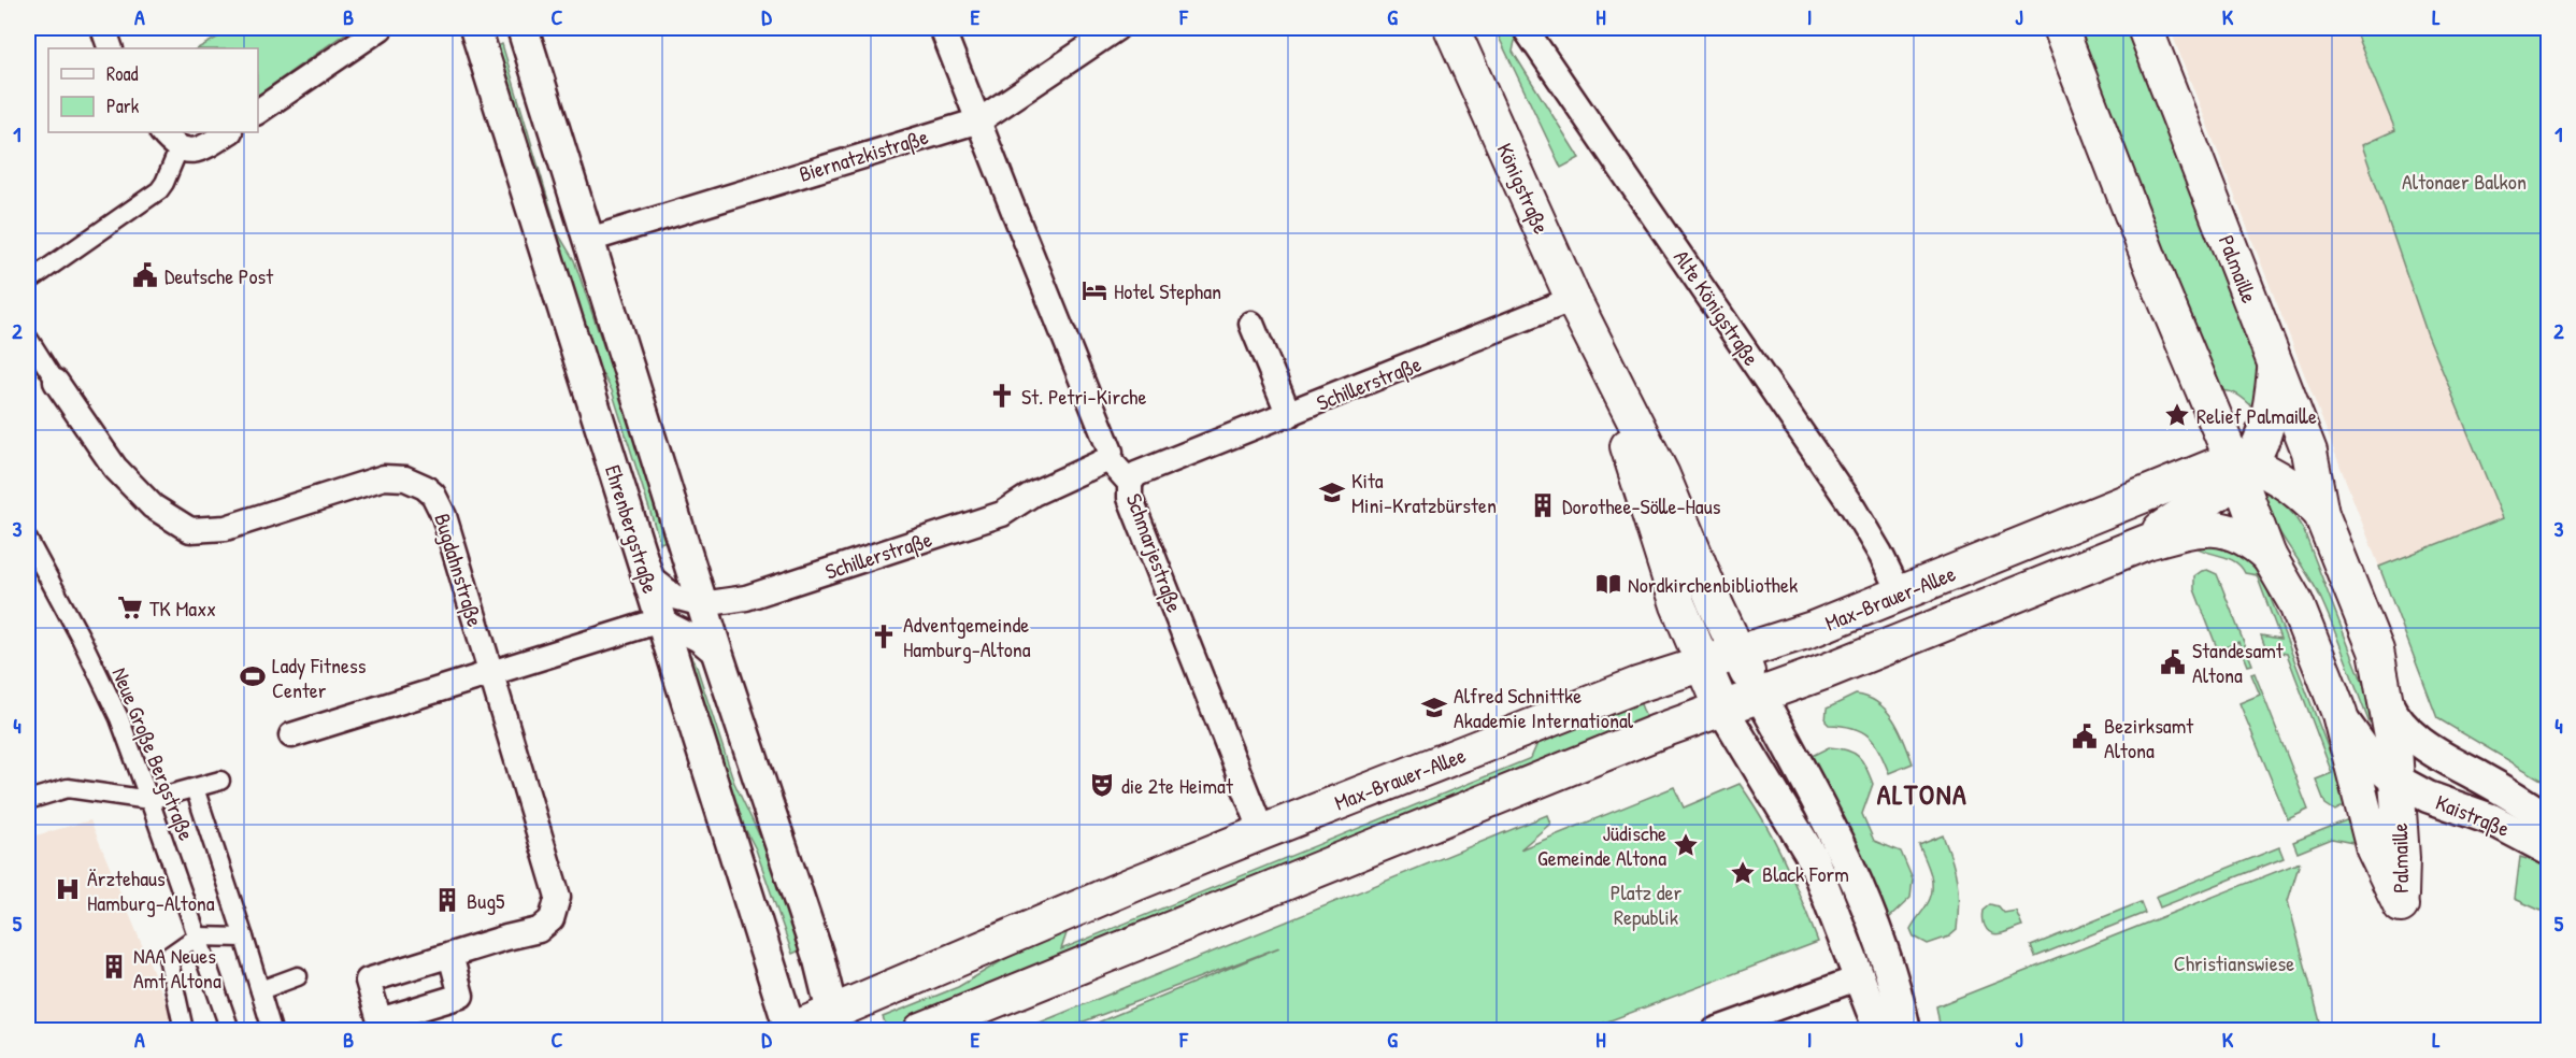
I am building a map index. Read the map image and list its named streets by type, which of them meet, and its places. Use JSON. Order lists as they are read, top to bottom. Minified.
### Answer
{"streets":{"main road":["Königstraße","Palmaille","Max-Brauer-Allee"],"street":["Biernatzkistraße","Alte Königstraße","Schillerstraße","Ehrenbergstraße","Schmarjestraße","Bugdahnstraße","Neue Große Bergstraße","Kaistraße"]},"crossings":[["Biernatzkistraße","Ehrenbergstraße"],["Königstraße","Schillerstraße"],["Königstraße","Max-Brauer-Allee"],["Palmaille","Max-Brauer-Allee"],["Palmaille","Kaistraße"],["Alte Königstraße","Max-Brauer-Allee"],["Schillerstraße","Ehrenbergstraße"],["Schillerstraße","Schmarjestraße"],["Ehrenbergstraße","Max-Brauer-Allee"],["Schmarjestraße","Max-Brauer-Allee"]],"districts":["ALTONA"],"parks":["Altonaer Balkon","Platz der Republik","Christianswiese"],"places":{"public building":["Deutsche Post","Standesamt Altona","Bezirksamt Altona"],"hotel":["Hotel Stephan"],"church":["St. Petri-Kirche","Adventgemeinde Hamburg-Altona"],"place":["Relief Palmaille","Jüdische Gemeinde Altona","Black Form"],"school or university":["Kita Mini-Kratzbürsten","Alfred Schnittke Akademie International"],"building":["Dorothee-Sölle-Haus","Bug5","NAA Neues Amt Altona"],"library":["Nordkirchenbibliothek"],"supermarket":["TK Maxx"],"sports":["Lady Fitness Center"],"theatre":["die 2te Heimat"],"hospital":["Ärztehaus Hamburg-Altona"]},"legend":["Road","Park"],"grid":{"columns":["A","B","C","D","E","F","G","H","I","J","K","L"],"rows":["1","2","3","4","5"]}}
